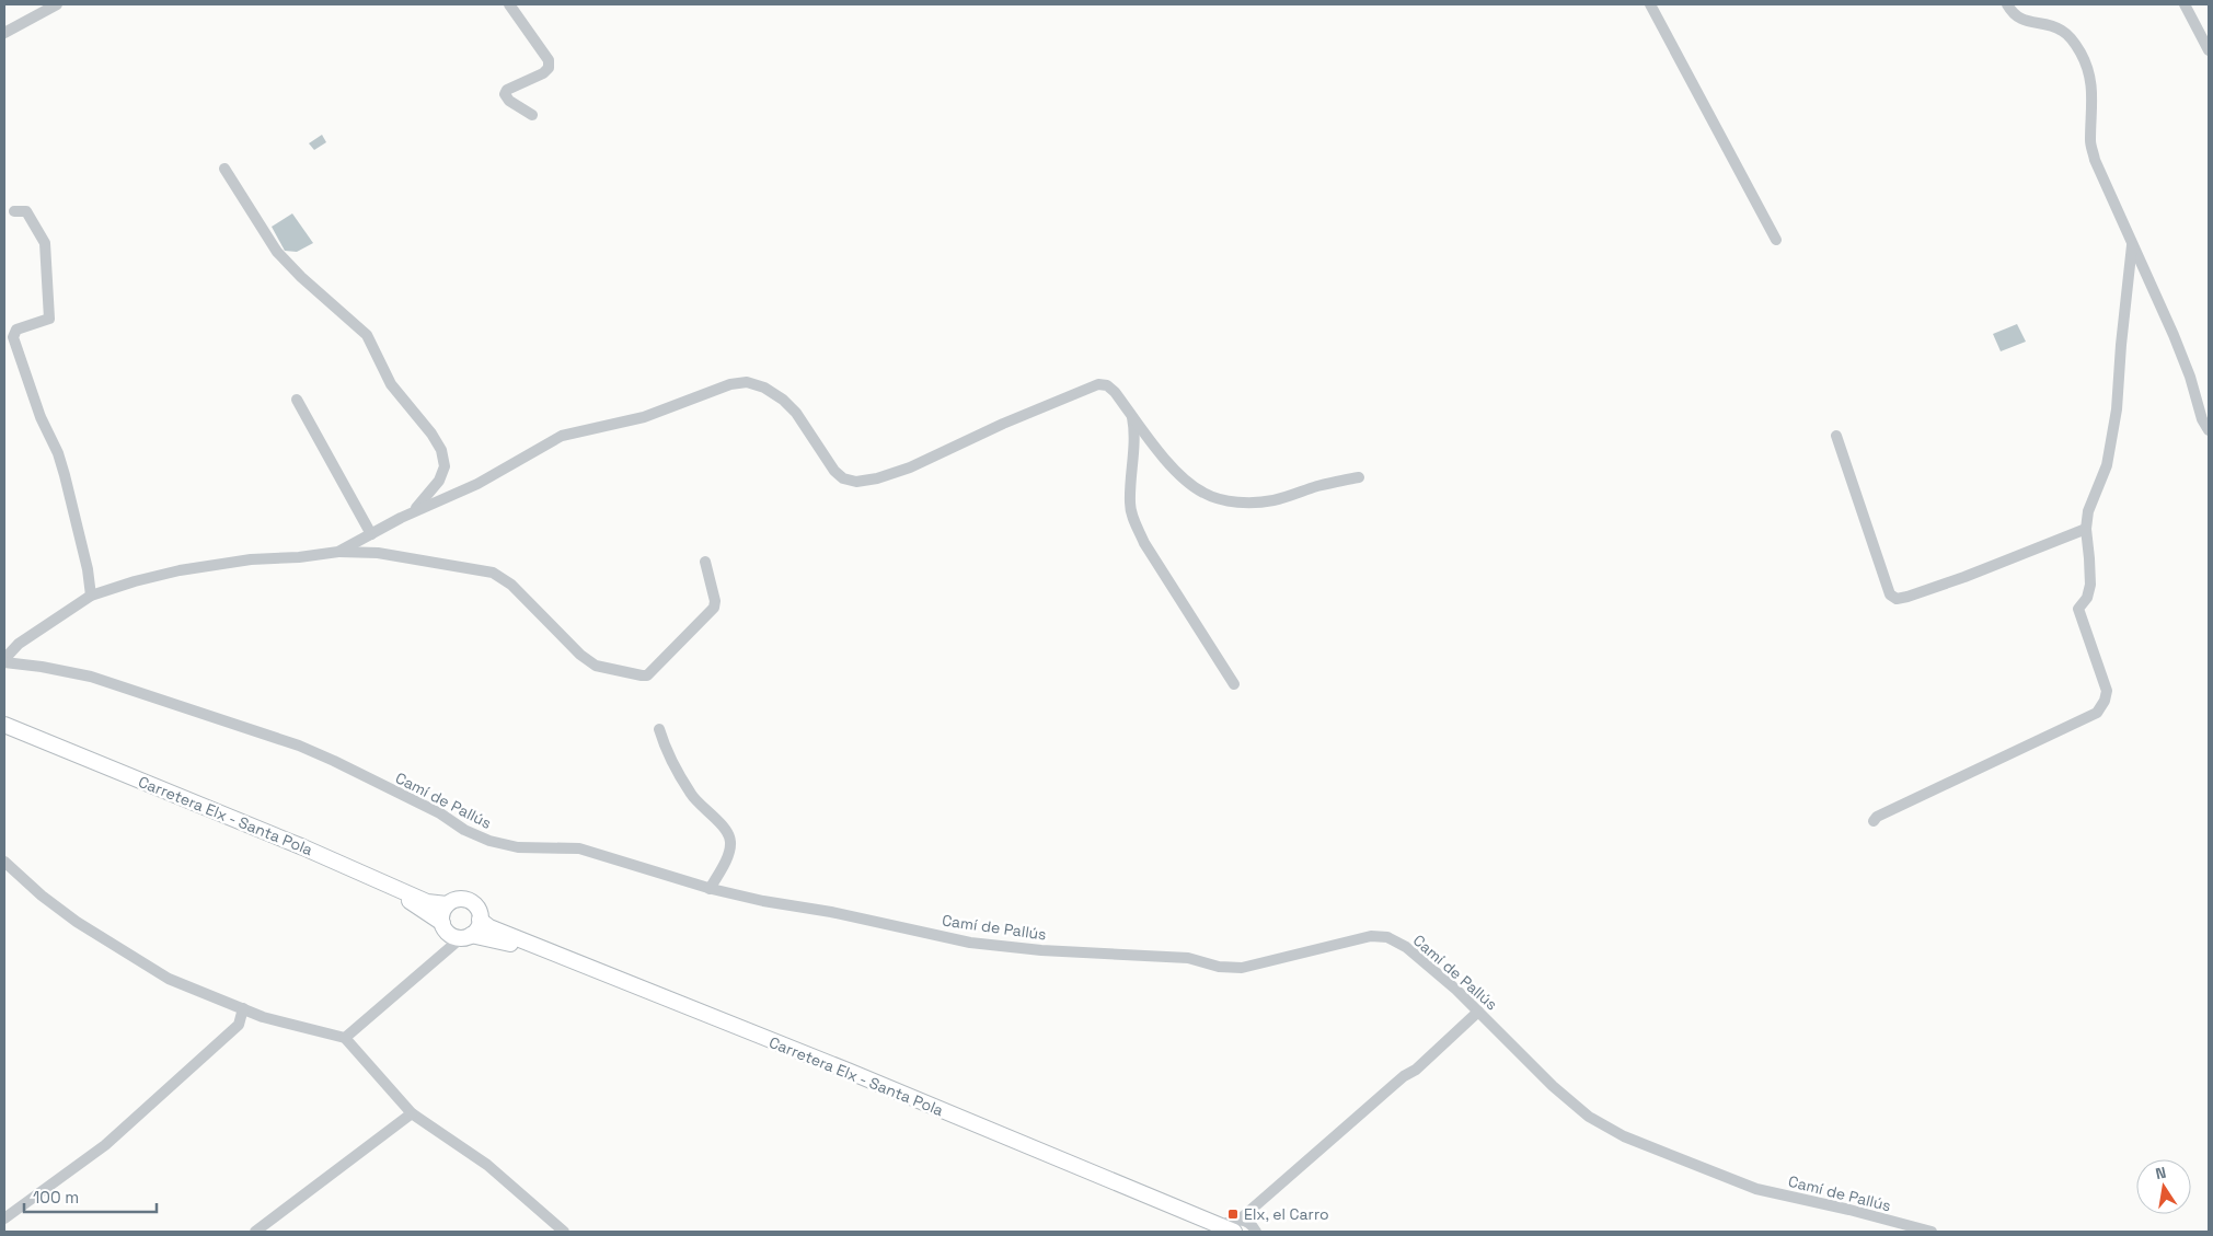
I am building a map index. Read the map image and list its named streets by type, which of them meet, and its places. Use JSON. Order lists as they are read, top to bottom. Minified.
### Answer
{"streets":{"main road":["Carretera Elx - Santa Pola"],"street":["Camí de Pallús"]},"places":{"transit":["Elx, el Carro"]},"scale_bar":"100 m","north":"top"}
